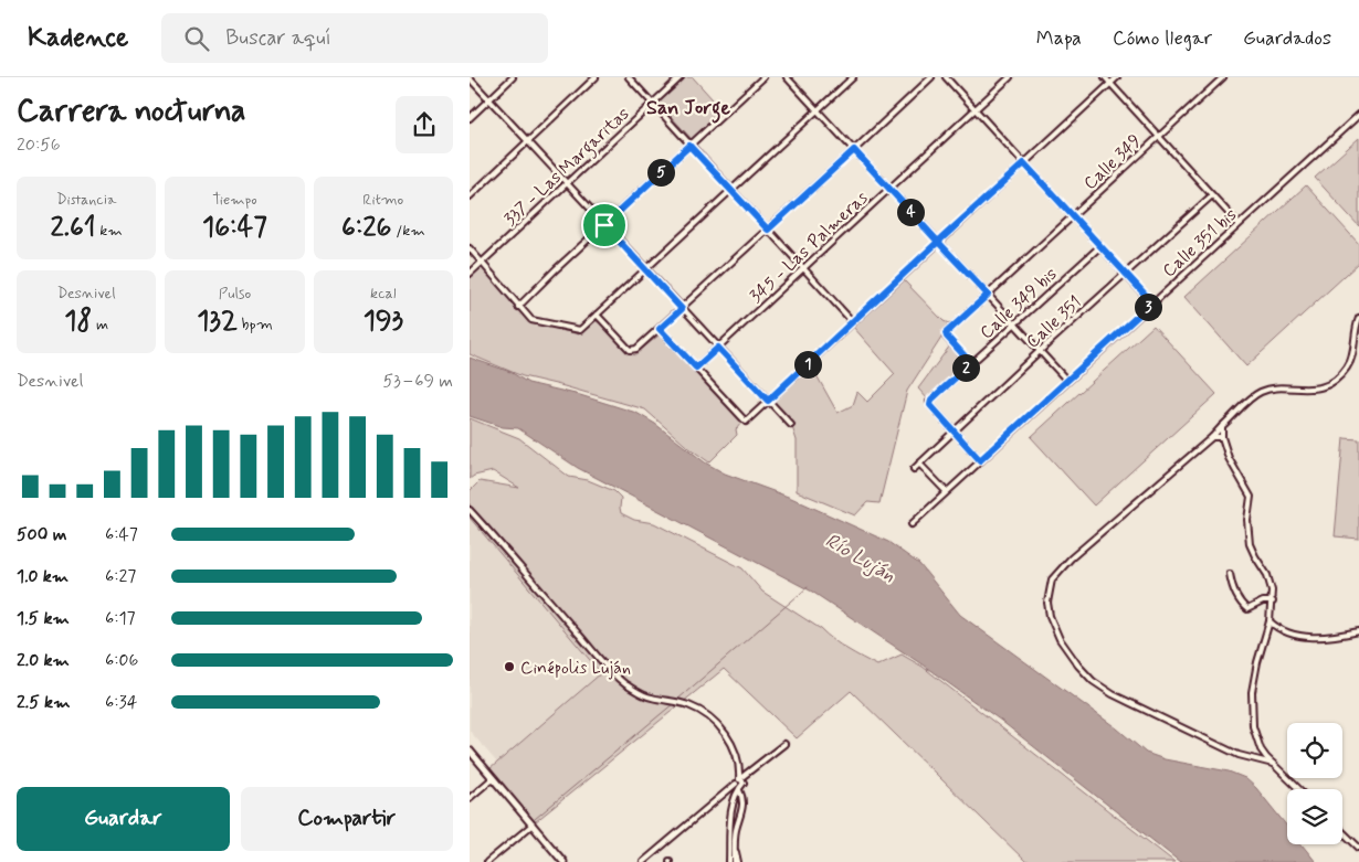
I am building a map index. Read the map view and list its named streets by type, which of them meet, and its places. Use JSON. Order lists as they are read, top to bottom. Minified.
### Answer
{"streets":{"street":["Calle 349","337 - Las Margaritas","Calle 351 bis","345 - Las Palmeras","Calle 349 bis","Calle 351"]},"crossings":[["Calle 349","Calle 349 bis"],["Calle 349 bis","Calle 351"]],"districts":["San Jorge"],"water":["Río Luján"],"places":["Cinépolis Luján"],"page":{"header":"Kadence","search":"Buscar aquí","nav":["Mapa","Cómo llegar","Guardados"],"heading":["Carrera nocturna","20:56"],"pins":["5","4","3","1","2"],"stats":[["Distancia","2.61 km"],["Tiempo","16:47"],["Ritmo","6:26 /km"],["Desnivel","18 m"],["Pulso","132 bpm"],["kcal","193"]],"chart":["Desnivel","53–69 m"],"list":[{"name":"500 m","note":"6:47"},{"name":"1.0 km","note":"6:27"},{"name":"1.5 km","note":"6:17"},{"name":"2.0 km","note":"6:06"},{"name":"2.5 km","note":"6:34"}],"buttons":["Guardar","Compartir"]}}
